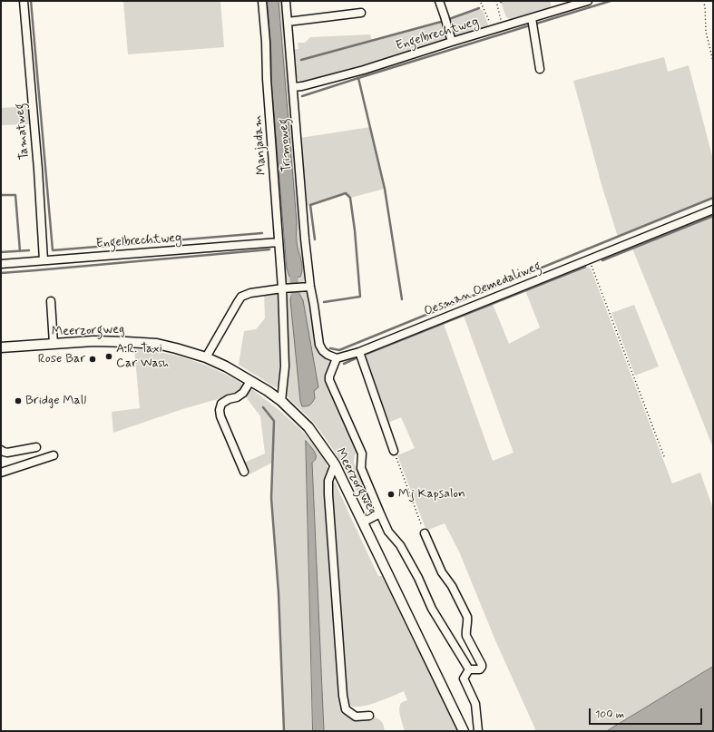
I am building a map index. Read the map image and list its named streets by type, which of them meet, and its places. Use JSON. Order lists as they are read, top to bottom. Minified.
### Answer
{"streets":{"main road":["Meerzorgweg"],"street":["Engelbrechtweg","Tamatweg","Manjadam","Trimoweg","Oesman Oemedaliweg"]},"crossings":[["Engelbrechtweg","Tamatweg"],["Engelbrechtweg","Manjadam"],["Engelbrechtweg","Trimoweg"],["Manjadam","Meerzorgweg"]],"places":["A.R. Taxi Car Wash","Rose Bar","Bridge Mall","Mj Kapsalon"],"scale_bar":"100 m"}
